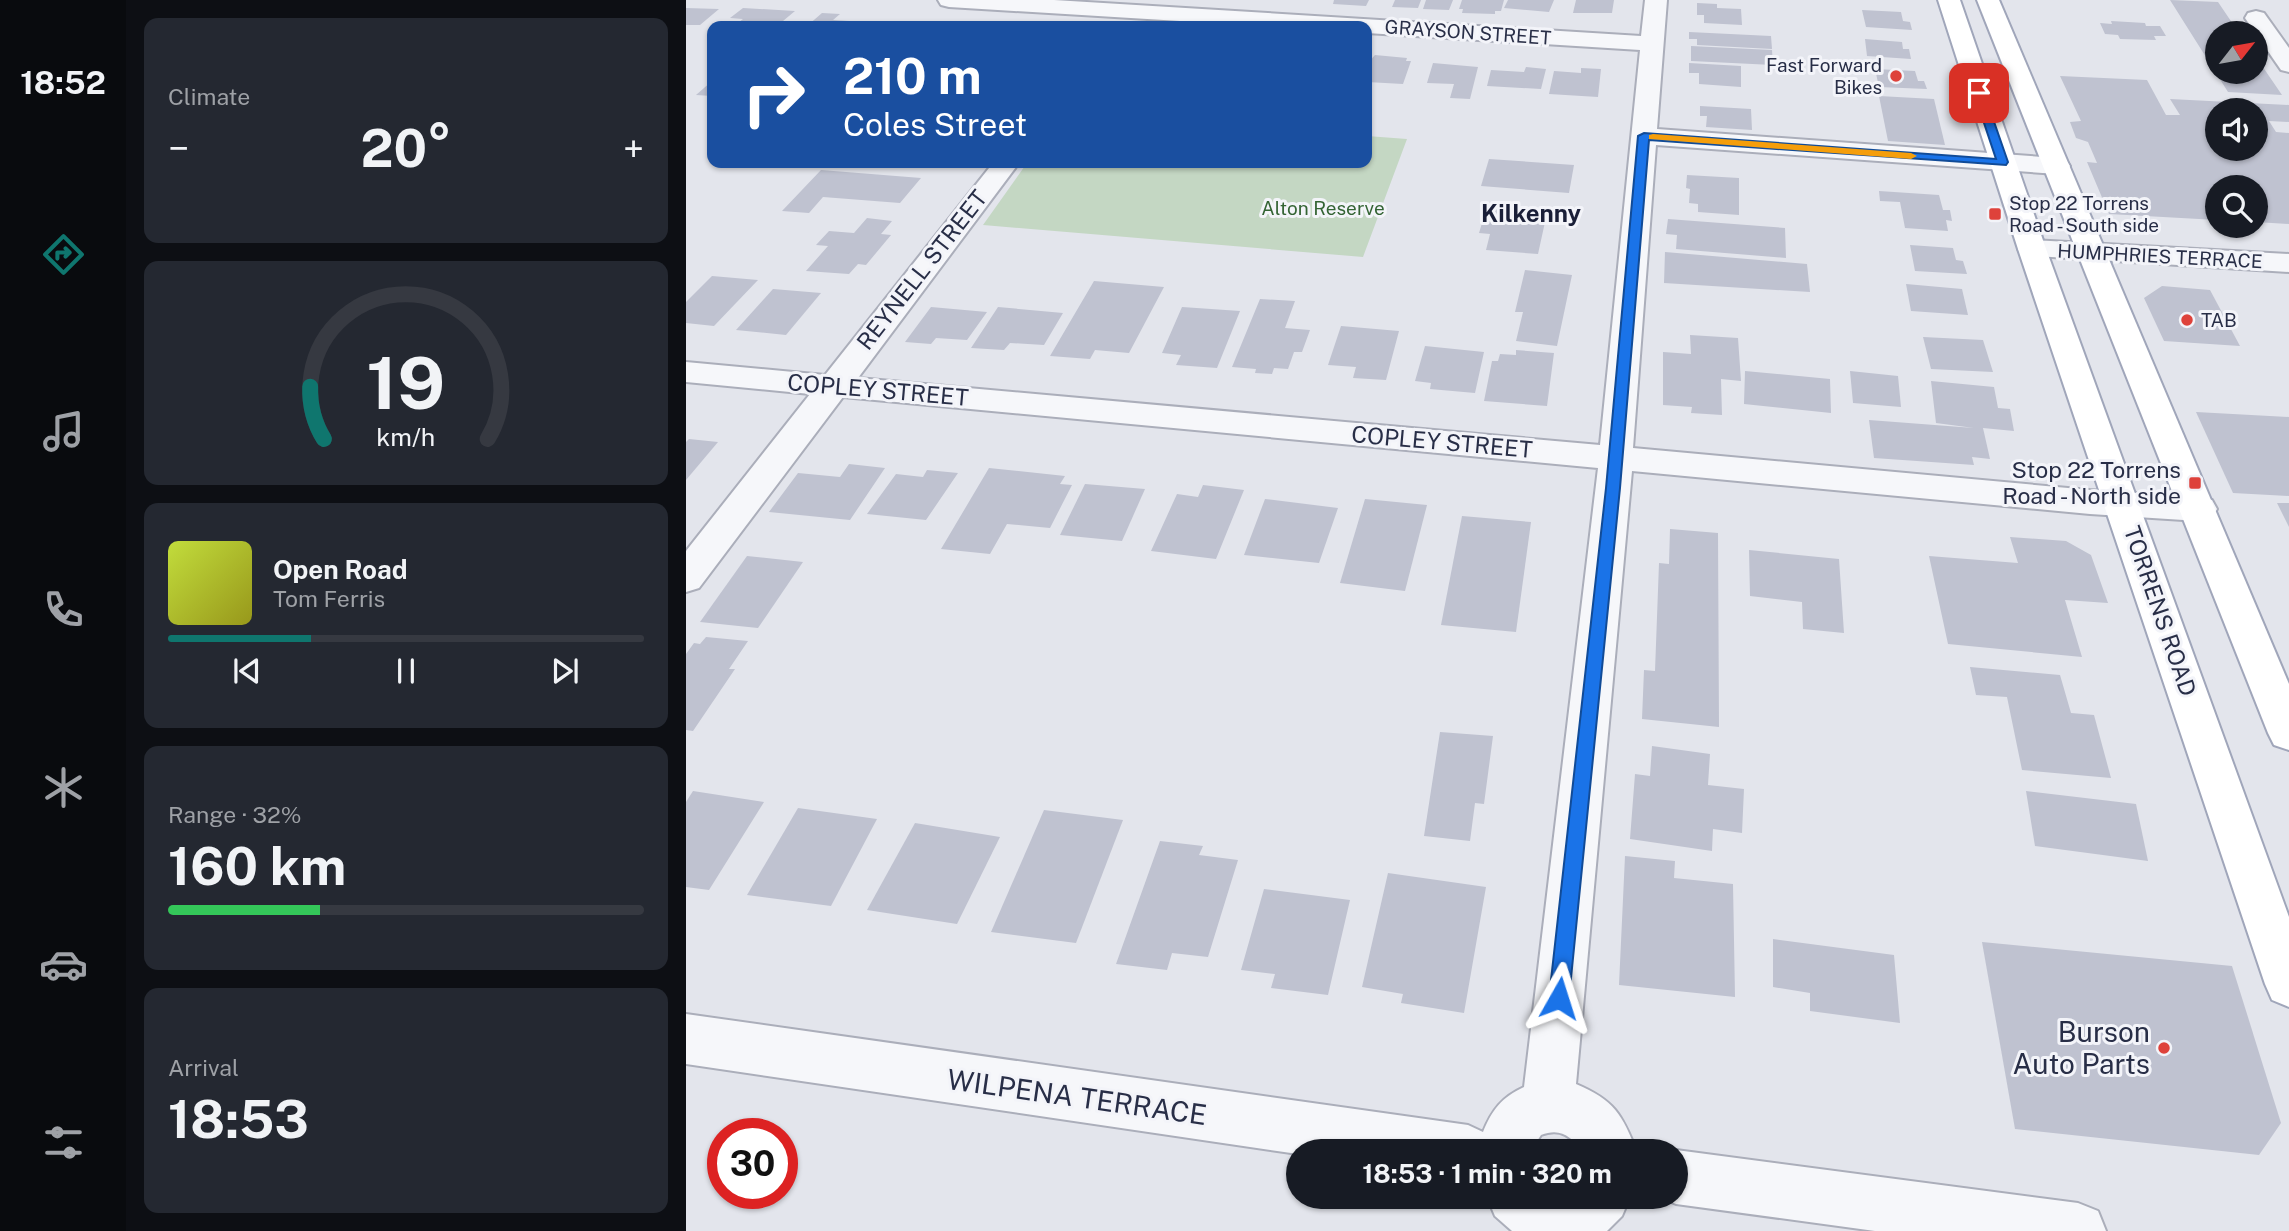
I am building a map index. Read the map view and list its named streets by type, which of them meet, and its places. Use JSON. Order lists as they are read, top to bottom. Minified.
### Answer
{"streets":{"main road":["TORRENS ROAD"],"street":["GRAYSON STREET","HUMPHRIES TERRACE","REYNELL STREET","COPLEY STREET","WILPENA TERRACE"]},"crossings":[["HUMPHRIES TERRACE","TORRENS ROAD"],["REYNELL STREET","COPLEY STREET"],["COPLEY STREET","TORRENS ROAD"]],"districts":["Kilkenny"],"parks":["Alton Reserve"],"places":{"other":["Fast Forward Bikes","TAB","Burson Auto Parts"],"transit":["Stop 22 Torrens Road - South side","Stop 22 Torrens Road - North side"]},"north":"top right","page":{"tabs":"18:52","tile":["Climate",["Range · 32%","160 km"],["Arrival","18:53"]],"turn":["210 m","Coles Street"],"heat":["−","20°","+"],"song":["Open Road","Tom Ferris"],"limit":"30","trip":"18:53 · 1 min · 320 m","gauge":["19","km/h"]}}
